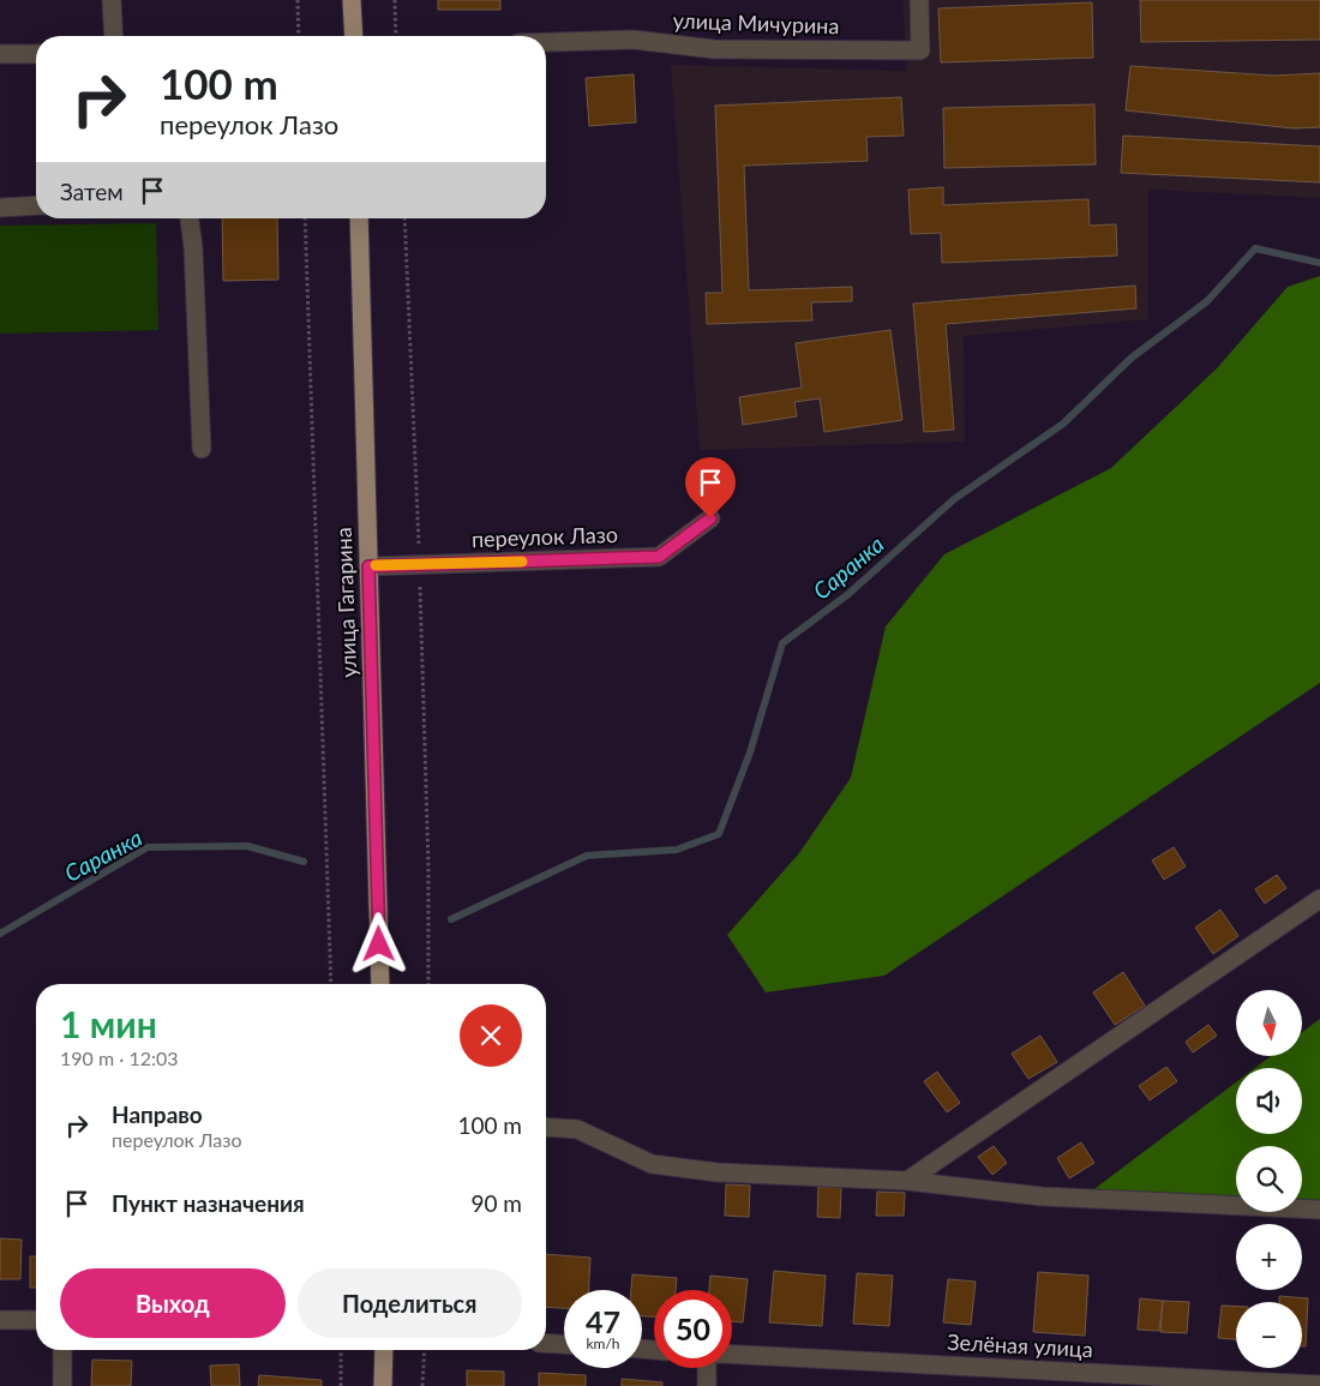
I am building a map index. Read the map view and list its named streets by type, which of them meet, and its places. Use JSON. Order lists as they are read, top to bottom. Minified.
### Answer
{"streets":{"main road":["улица Гагарина"],"street":["улица Мичурина","переулок Лазо","Зелёная улица"]},"crossings":[["переулок Лазо","улица Гагарина"]],"water":["Саранка"],"north":"bottom","page":{"turn":["100 m","переулок Лазо"],"then":"Затем","heading":["1 мин","190 m · 12:03"],"map_buttons":["+","−"],"list":[{"name":"Направо","note":"переулок Лазо","value":"100 m"},{"name":"Пункт назначения","value":"90 m"}],"buttons":["Выход","Поделиться"],"speed":"47 km/h","limit":"50"}}
